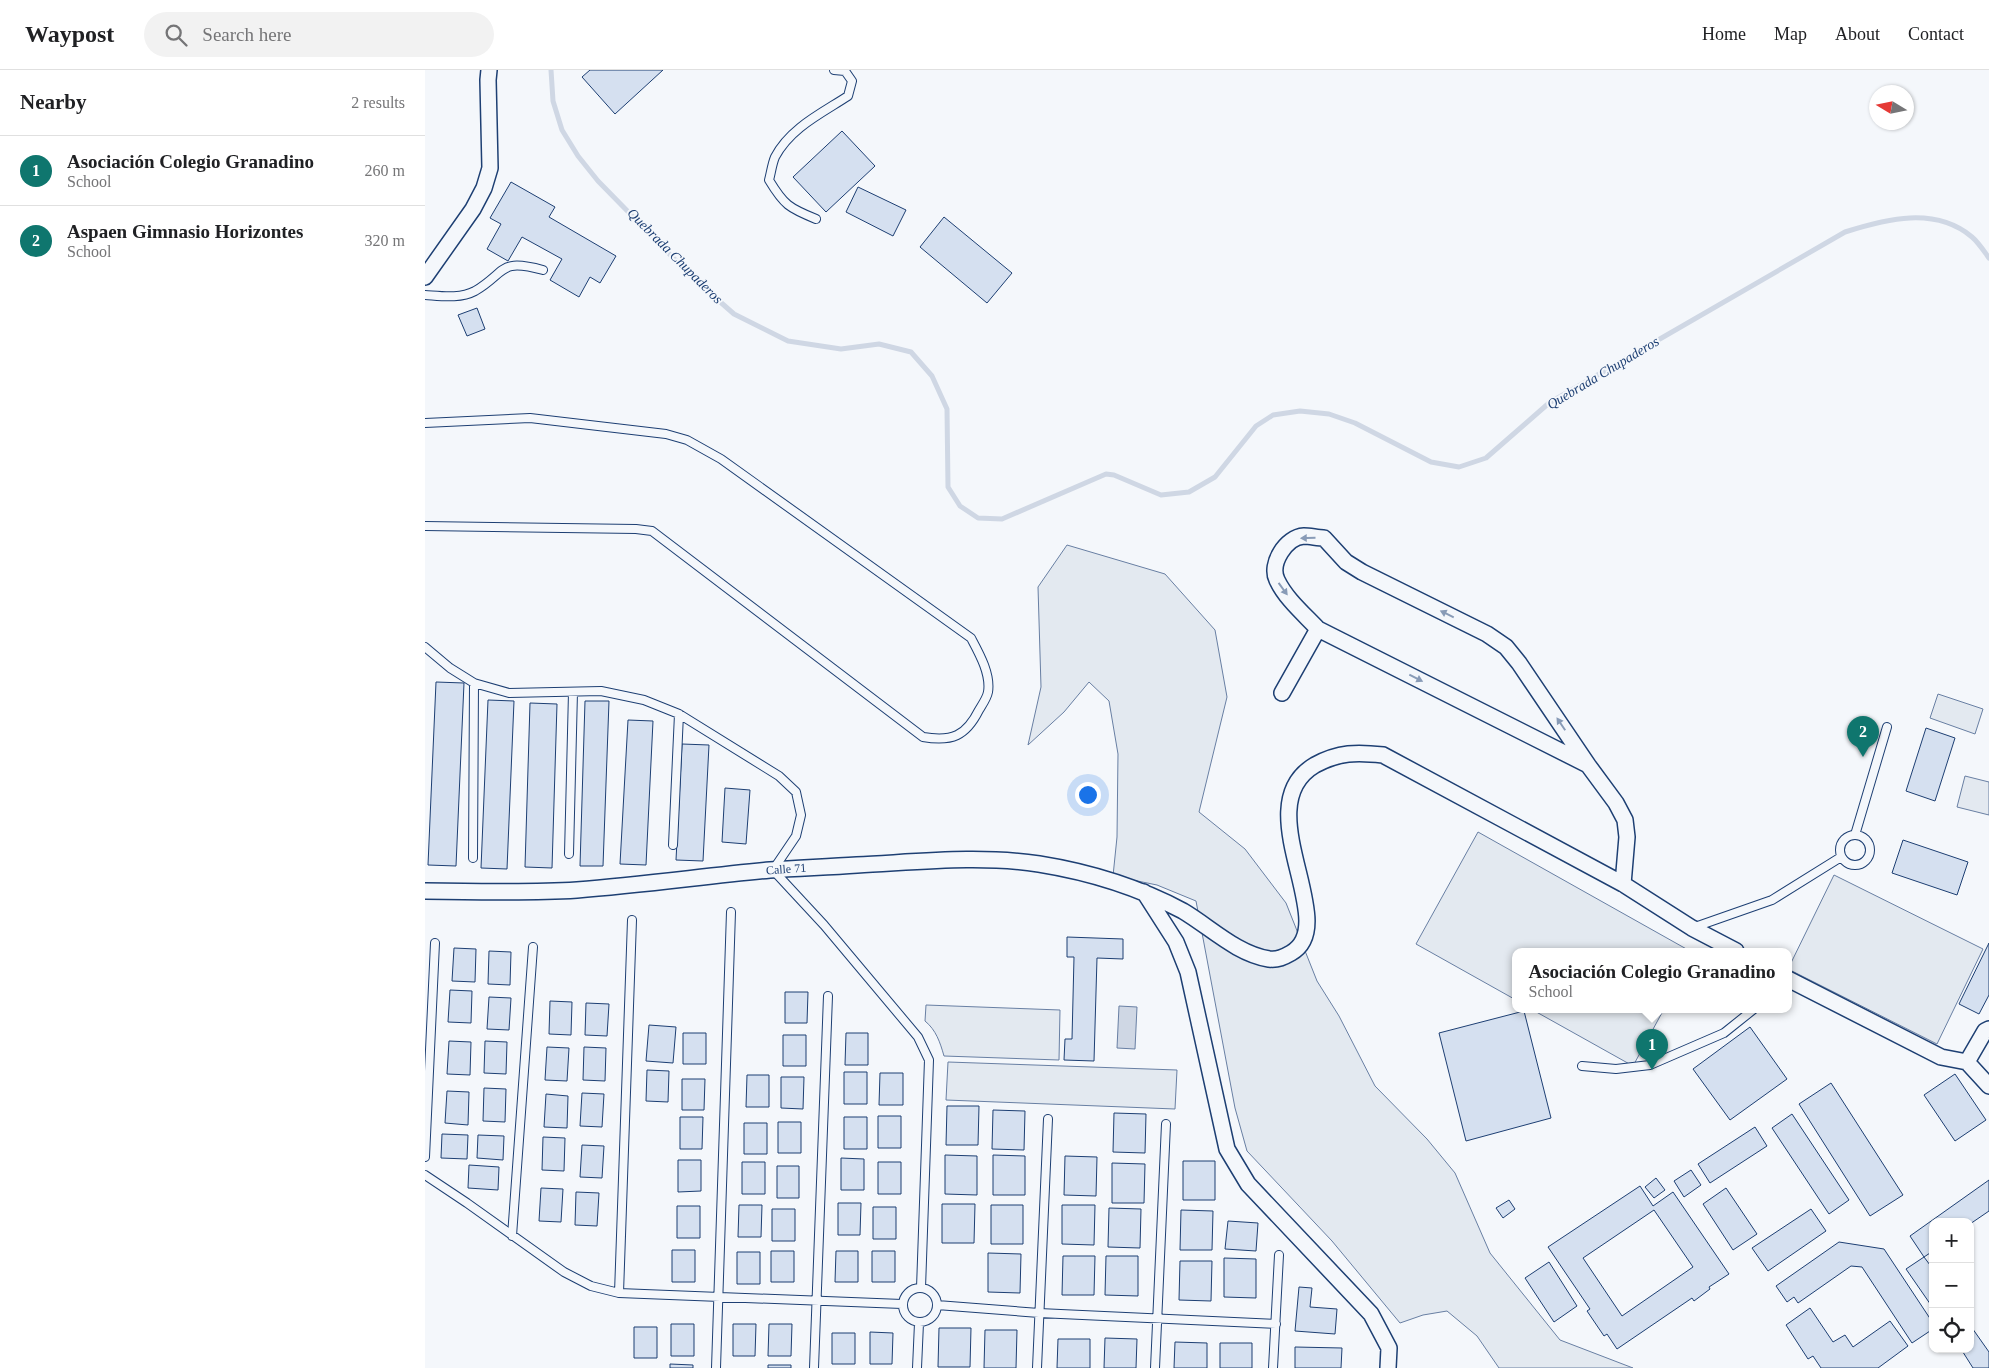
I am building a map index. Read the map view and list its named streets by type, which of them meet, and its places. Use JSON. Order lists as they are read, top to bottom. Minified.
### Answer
{"streets":{"street":["Calle 71"]},"water":["Quebrada Chupaderos"],"north":"left","page":{"header":"Waypost","search":"Search here","nav":["Home","Map","About","Contact"],"heading":["Nearby","2 results"],"list":[{"mark":"1","name":"Asociación Colegio Granadino","note":"School","value":"260 m"},{"mark":"2","name":"Aspaen Gimnasio Horizontes","note":"School","value":"320 m"}],"pins":["2","1"],"popup":["Asociación Colegio Granadino","School"],"map_buttons":["+","−"]}}
